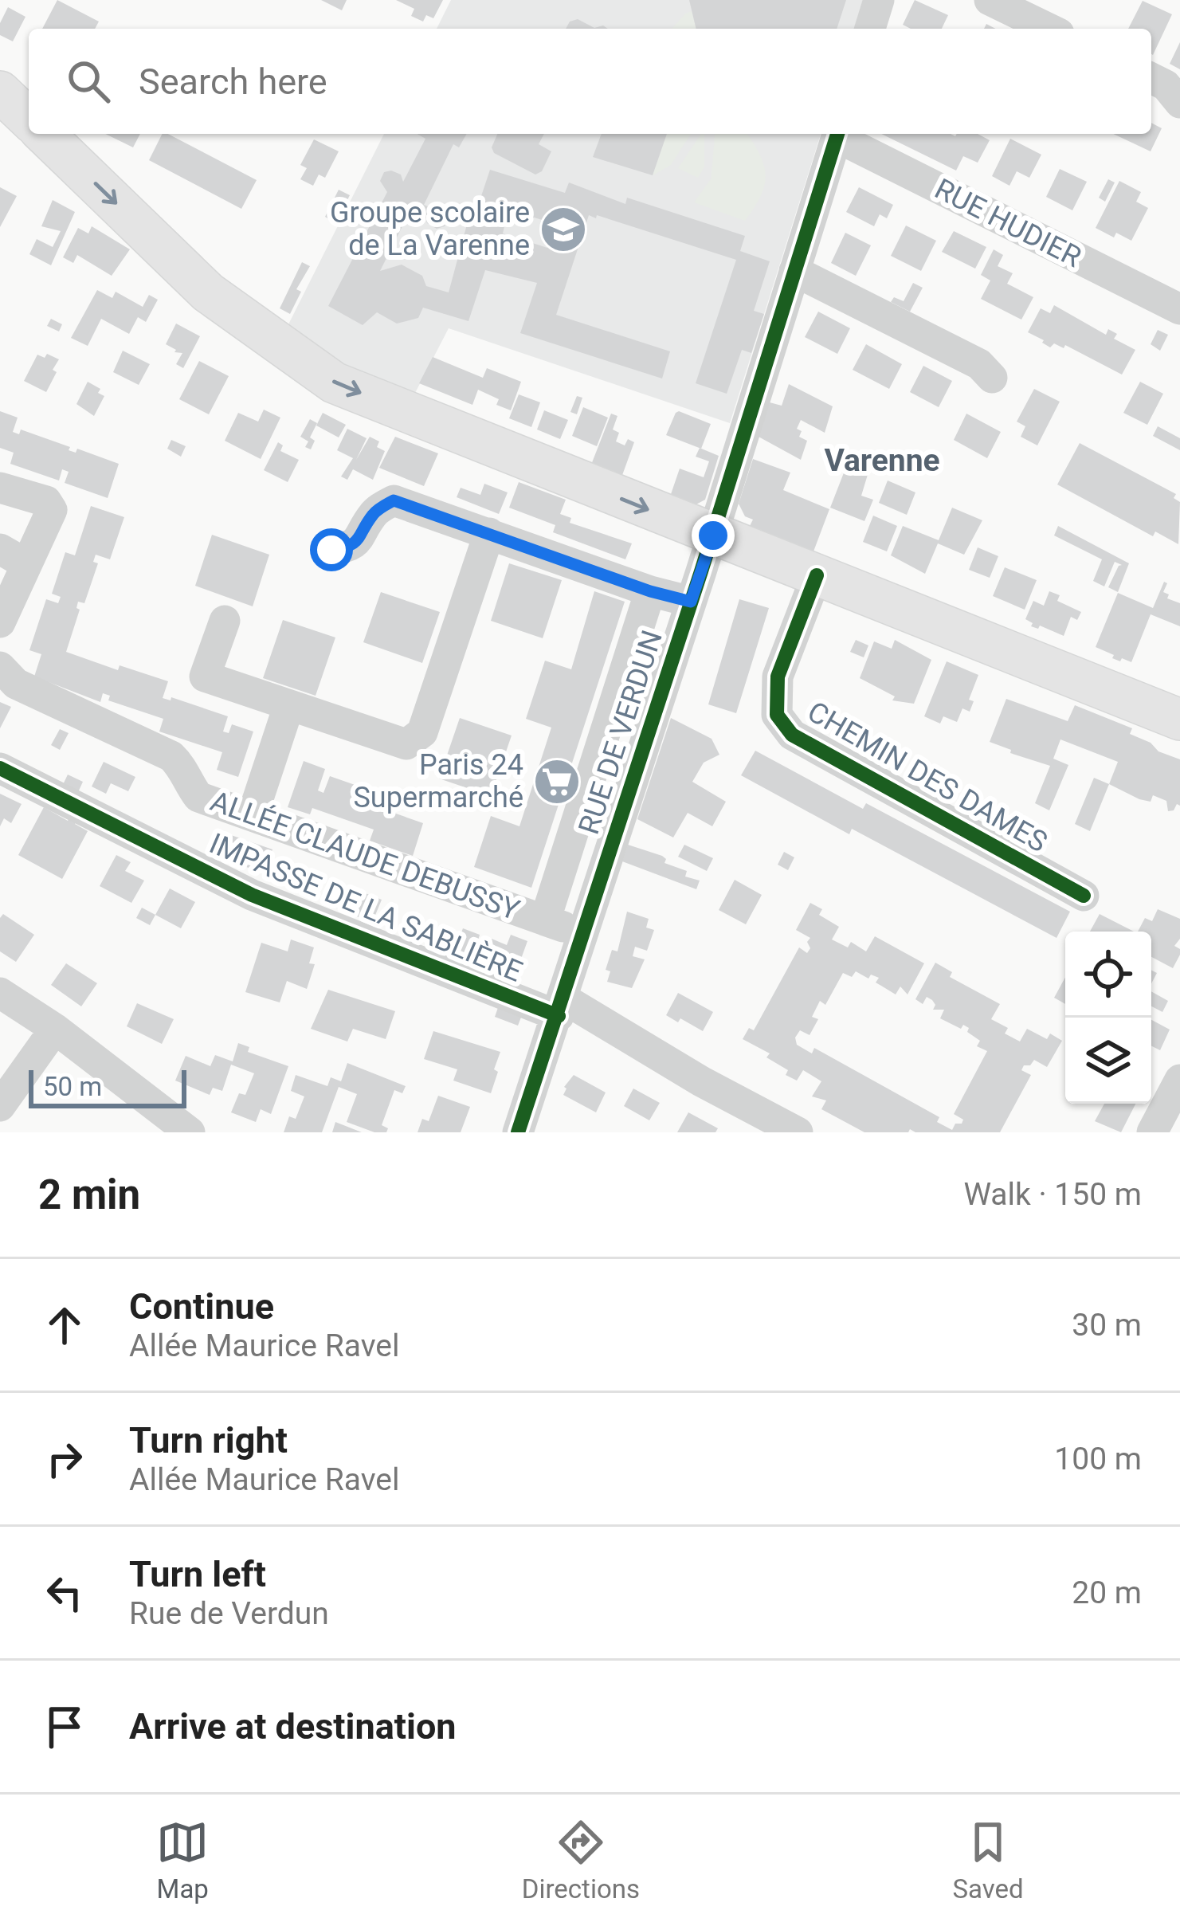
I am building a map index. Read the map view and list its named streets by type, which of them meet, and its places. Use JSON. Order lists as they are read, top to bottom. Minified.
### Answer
{"streets":{"street":["RUE HUDIER","RUE DE VERDUN","CHEMIN DES DAMES","ALLÉE CLAUDE DEBUSSY","IMPASSE DE LA SABLIÈRE"]},"crossings":[["RUE DE VERDUN","ALLÉE CLAUDE DEBUSSY"],["RUE DE VERDUN","IMPASSE DE LA SABLIÈRE"]],"districts":["Varenne"],"places":{"school or university":["Groupe scolaire de La Varenne"],"supermarket":["Paris 24 Supermarché"]},"scale_bar":"50 m","page":{"search":"Search here","scale":"50 m","heading":["2 min","Walk · 150 m"],"list":[["Continue","Allée Maurice Ravel","30 m"],["Turn right","Allée Maurice Ravel","100 m"],["Turn left","Rue de Verdun","20 m"],"Arrive at destination"],"nav":["Map","Directions","Saved"]}}
